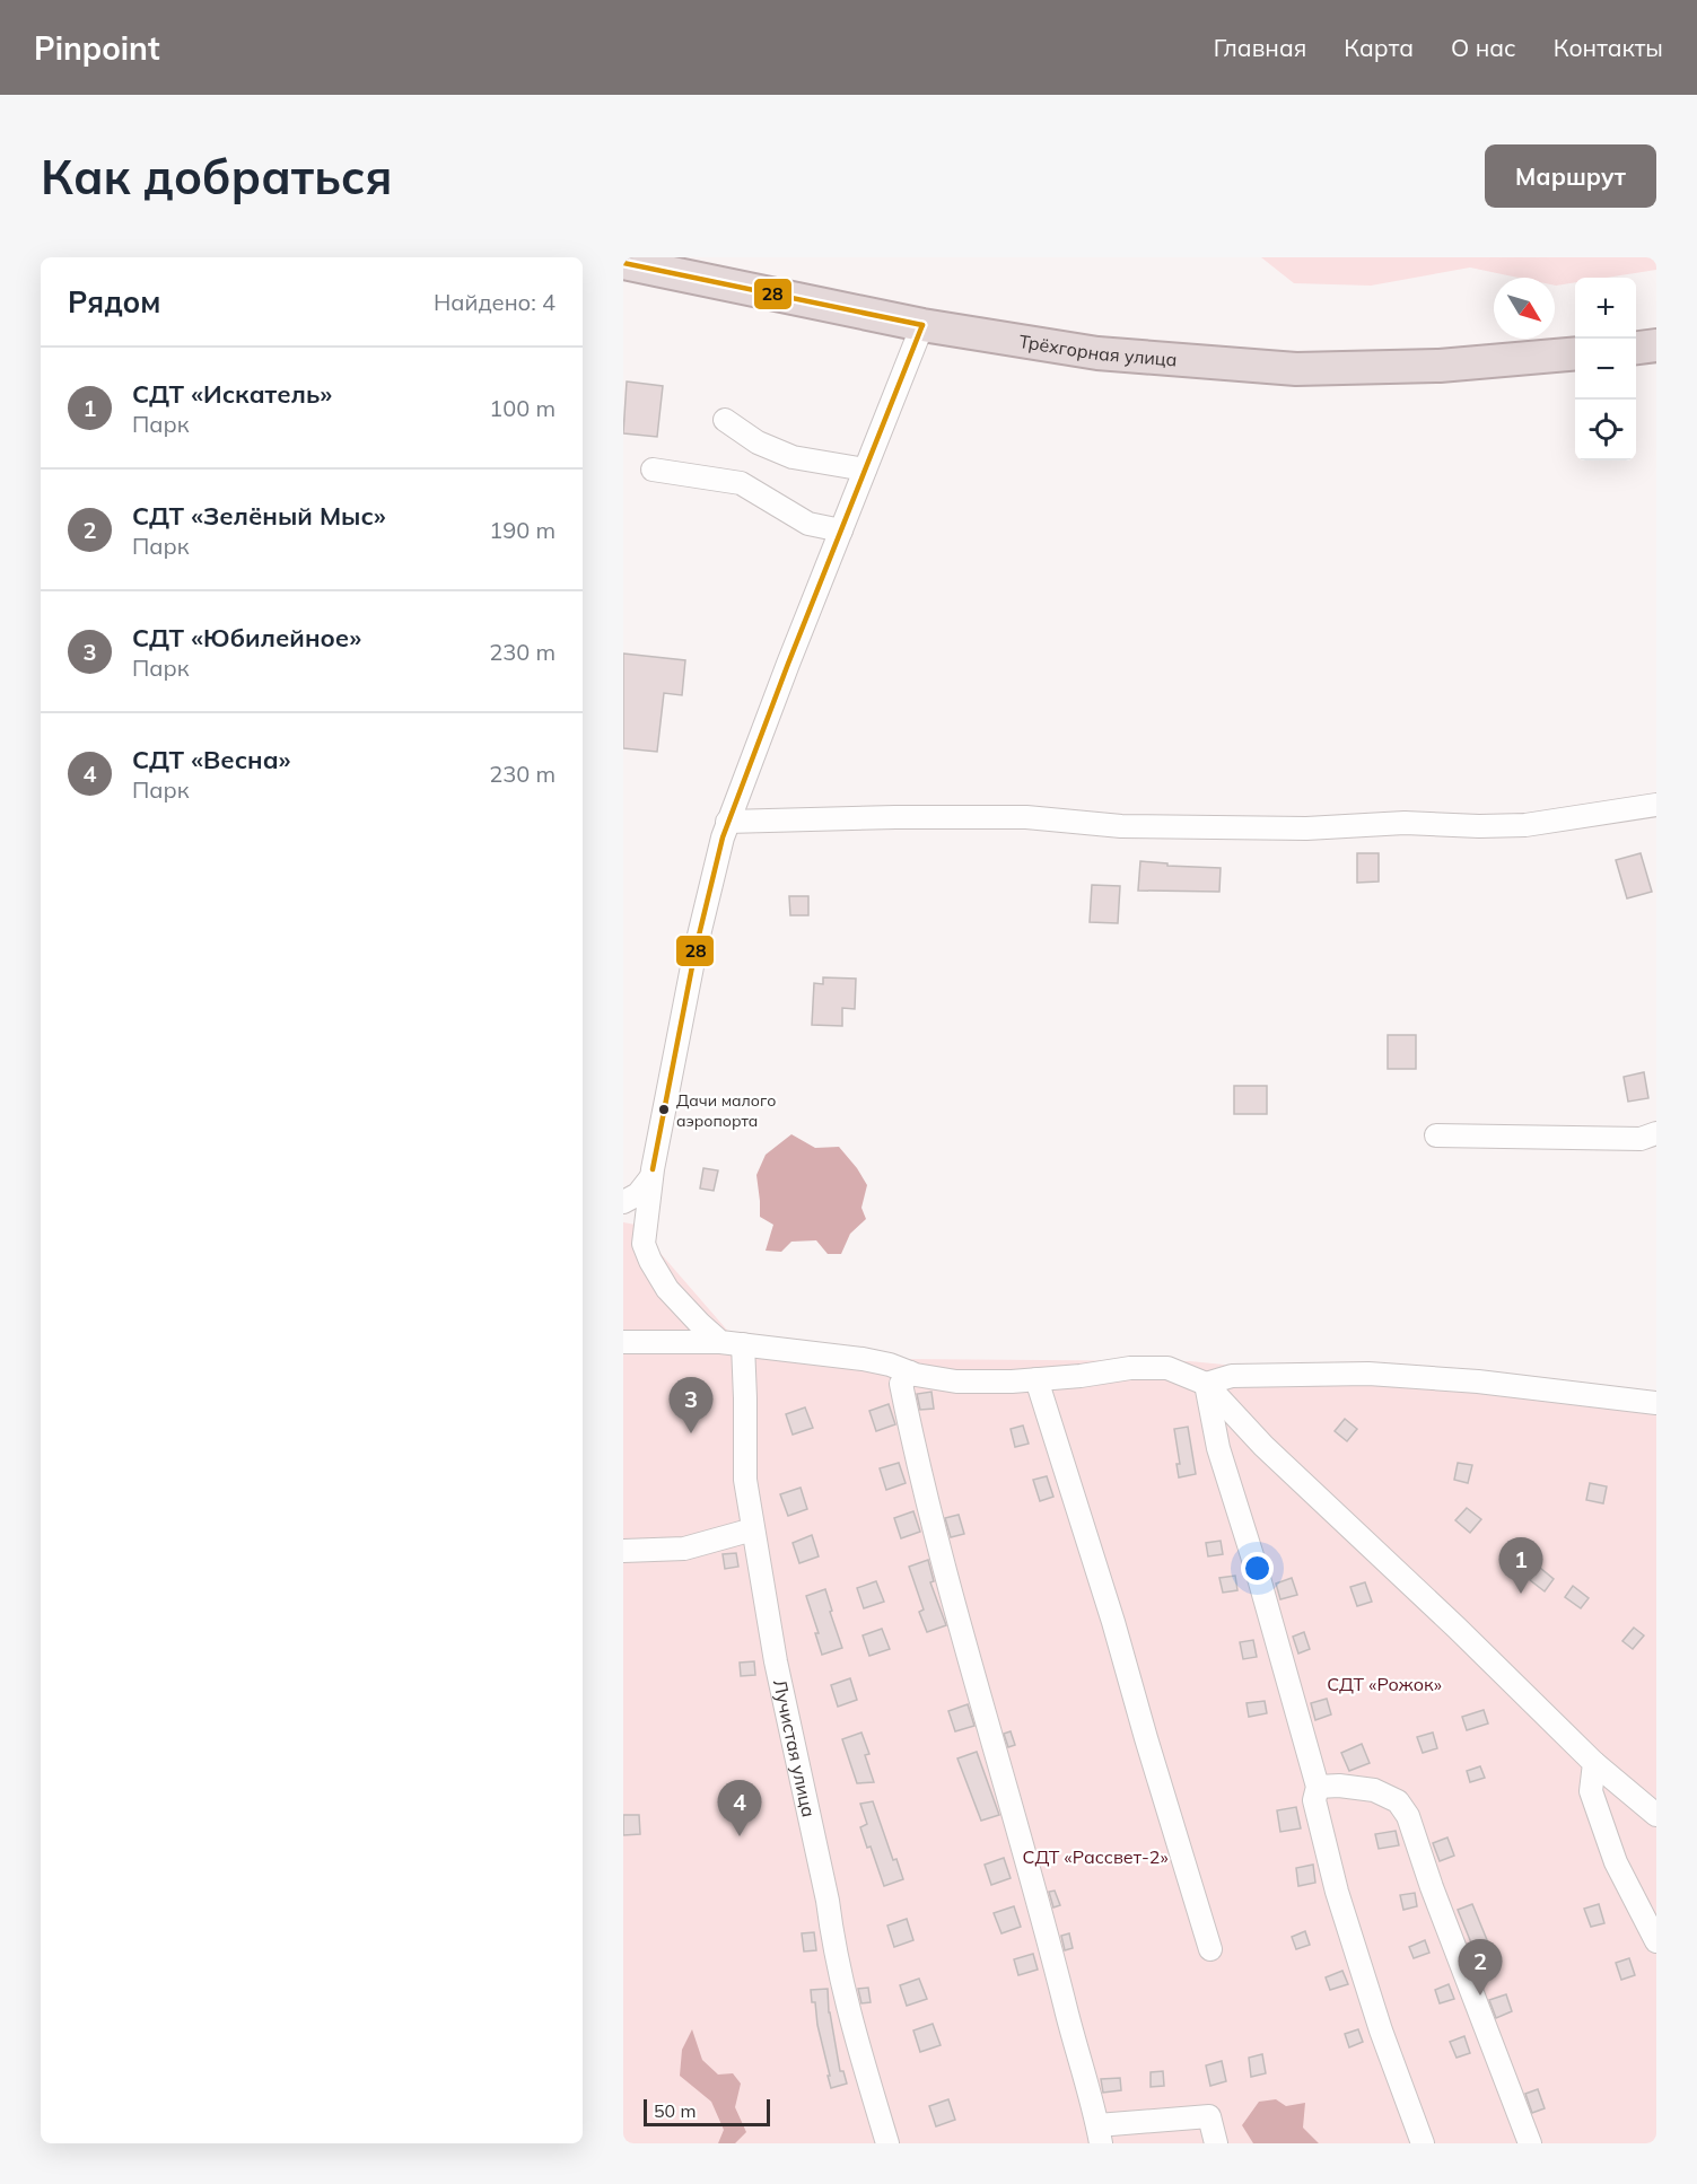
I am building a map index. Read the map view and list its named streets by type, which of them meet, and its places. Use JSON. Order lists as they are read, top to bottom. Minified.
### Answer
{"streets":{"highway":["Трёхгорная улица"],"street":["Лучистая улица"]},"parks":["СДТ «Рожок»","СДТ «Рассвет-2»"],"places":["Дачи малого аэропорта"],"lines":["transit line 28"],"scale_bar":"50 m","north":"bottom right","page":{"header":"Pinpoint","nav":["Главная","Карта","О нас","Контакты"],"buttons":"Маршрут","title":"Как добраться","heading":["Рядом","Найдено: 4"],"map_buttons":["+","−"],"list":[{"mark":"1","name":"СДТ «Искатель»","note":"Парк","value":"100 m"},{"mark":"2","name":"СДТ «Зелёный Мыс»","note":"Парк","value":"190 m"},{"mark":"3","name":"СДТ «Юбилейное»","note":"Парк","value":"230 m"},{"mark":"4","name":"СДТ «Весна»","note":"Парк","value":"230 m"}],"pins":["3","1","4","2"],"scale":"50 m"}}
